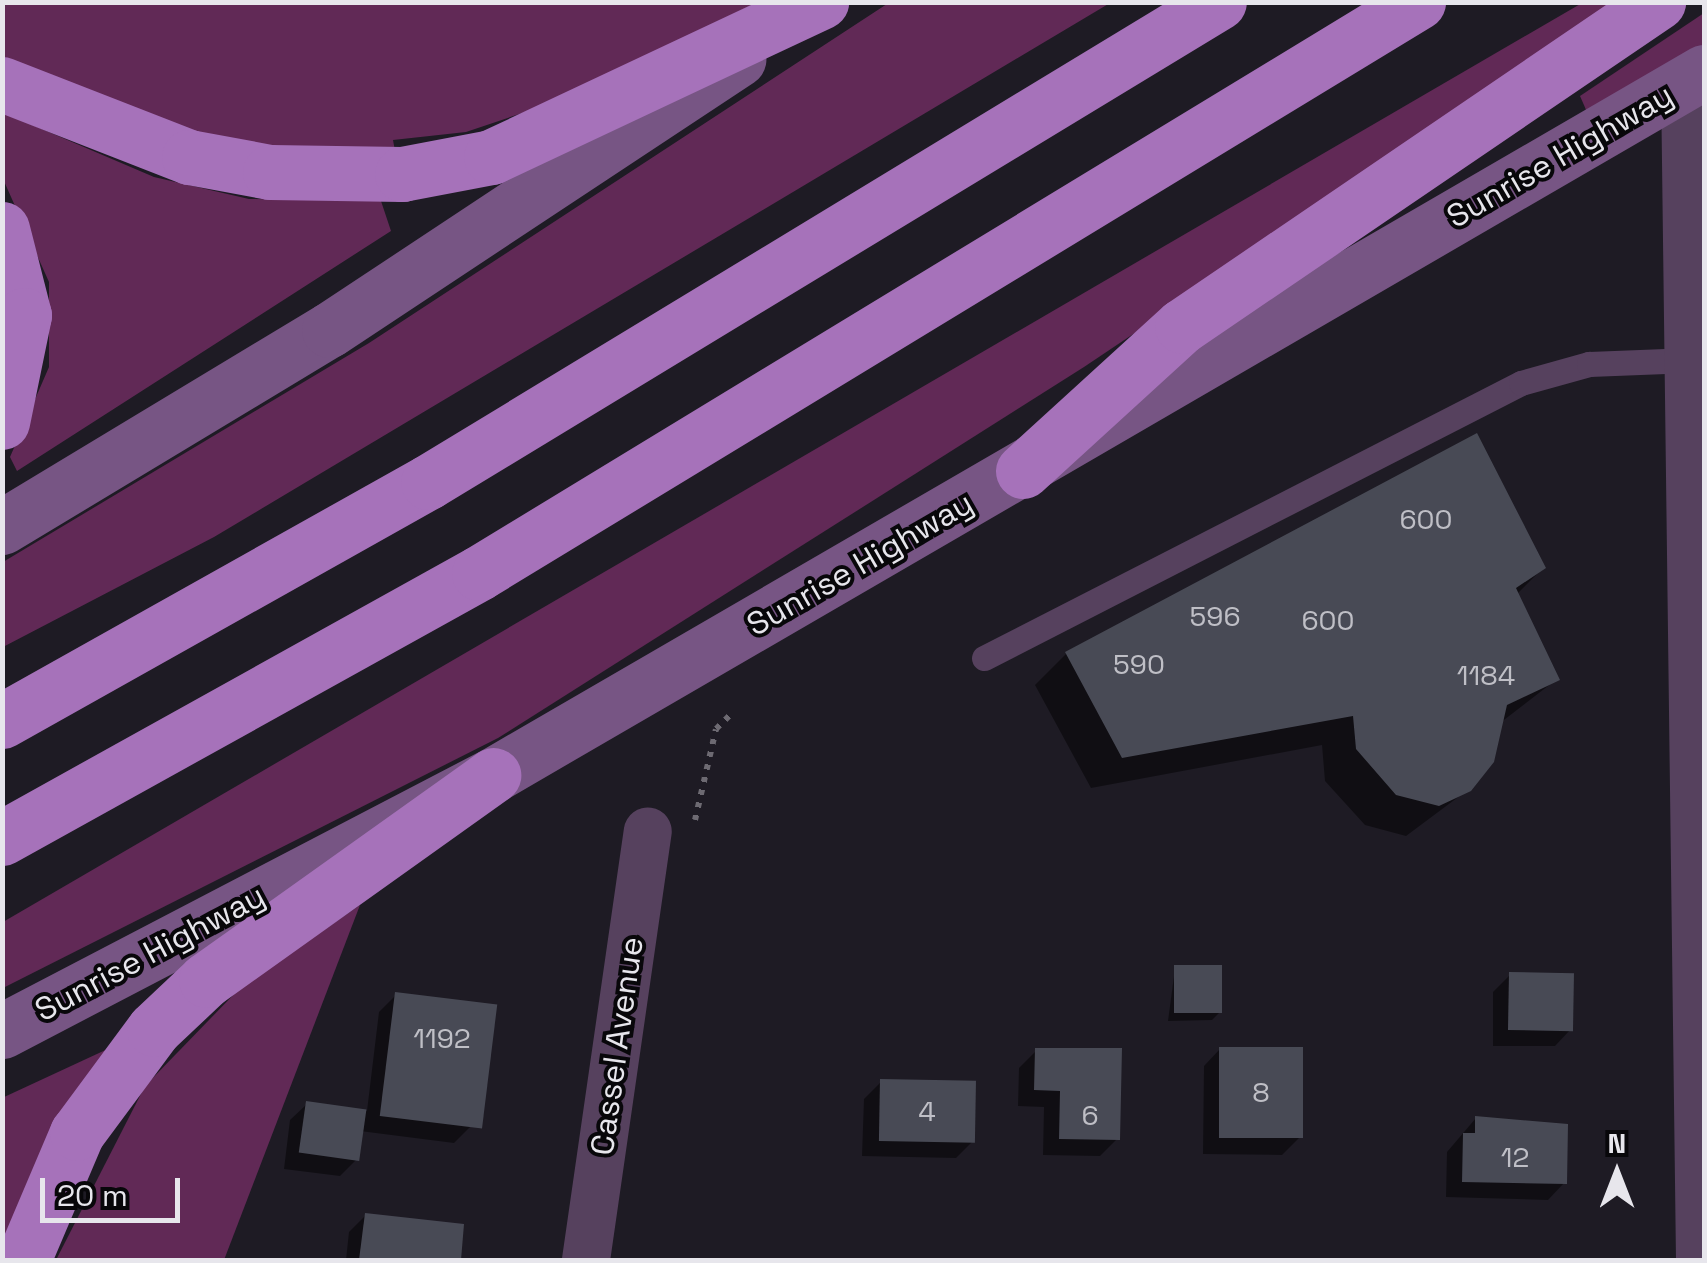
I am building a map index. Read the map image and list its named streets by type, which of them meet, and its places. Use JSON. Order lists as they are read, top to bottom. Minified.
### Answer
{"streets":{"main road":["Sunrise Highway"],"street":["Cassel Avenue"]},"house_numbers":["600","596","600","590","1184","1192","8","4","6","12"],"scale_bar":"20 m","north":"top"}
